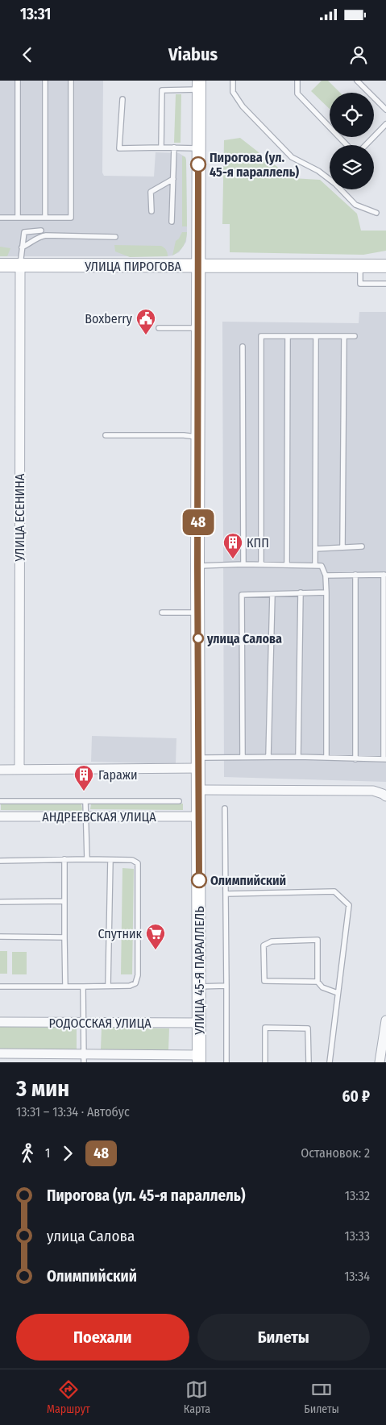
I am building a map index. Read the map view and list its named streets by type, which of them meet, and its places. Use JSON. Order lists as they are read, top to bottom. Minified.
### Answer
{"streets":{"main road":["УЛИЦА ПИРОГОВА","УЛИЦА 45-Я ПАРАЛЛЕЛЬ"],"street":["УЛИЦА ЕСЕНИНА","АНДРЕЕВСКАЯ УЛИЦА","РОДОССКАЯ УЛИЦА"]},"crossings":[["УЛИЦА ПИРОГОВА","УЛИЦА ЕСЕНИНА"],["УЛИЦА ПИРОГОВА","УЛИЦА 45-Я ПАРАЛЛЕЛЬ"],["АНДРЕЕВСКАЯ УЛИЦА","УЛИЦА 45-Я ПАРАЛЛЕЛЬ"],["УЛИЦА 45-Я ПАРАЛЛЕЛЬ","РОДОССКАЯ УЛИЦА"]],"places":{"other":["Пирогова (ул. 45-я параллель)","улица Салова","Олимпийский"],"public building":["Boxberry"],"building":["КПП","Гаражи"],"supermarket":["Спутник"]},"lines":["bus line 48"],"page":{"status":"13:31","header":"Viabus","on_map":"48","heading":["3 мин","13:31 – 13:34 · Автобус","60 ₽"],"legs":["1","48","Остановок: 2"],"list":[{"name":"Пирогова (ул. 45-я параллель)","value":"13:32"},{"name":"улица Салова","value":"13:33"},{"name":"Олимпийский","value":"13:34"}],"buttons":["Поехали","Билеты"],"tabs":["Маршрут","Карта","Билеты"]}}
